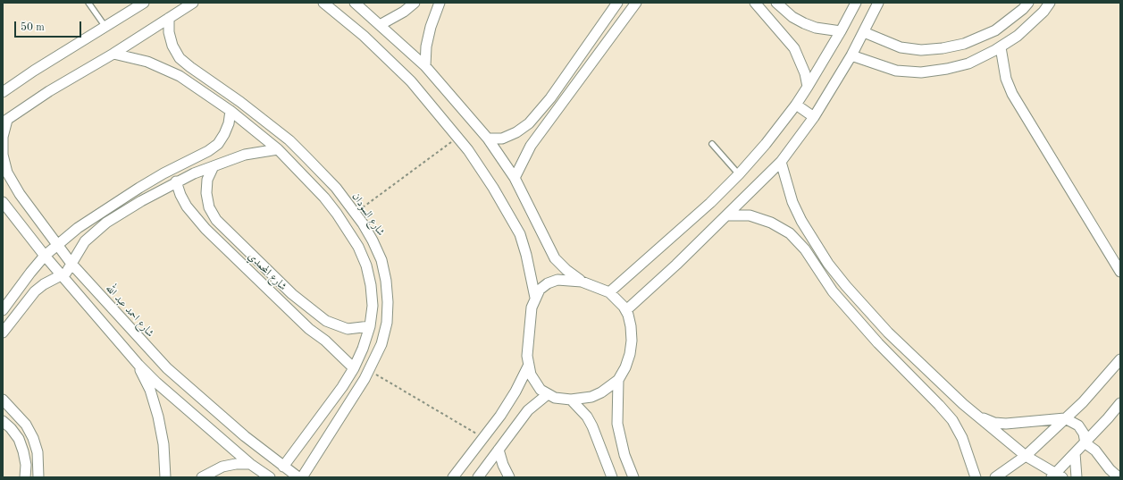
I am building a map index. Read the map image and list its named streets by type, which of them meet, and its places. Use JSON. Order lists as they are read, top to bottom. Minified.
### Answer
{"streets":{"street":["شارع السودان","شارع المحمدي","شارع احمد عبد الله"]},"scale_bar":"50 m"}
